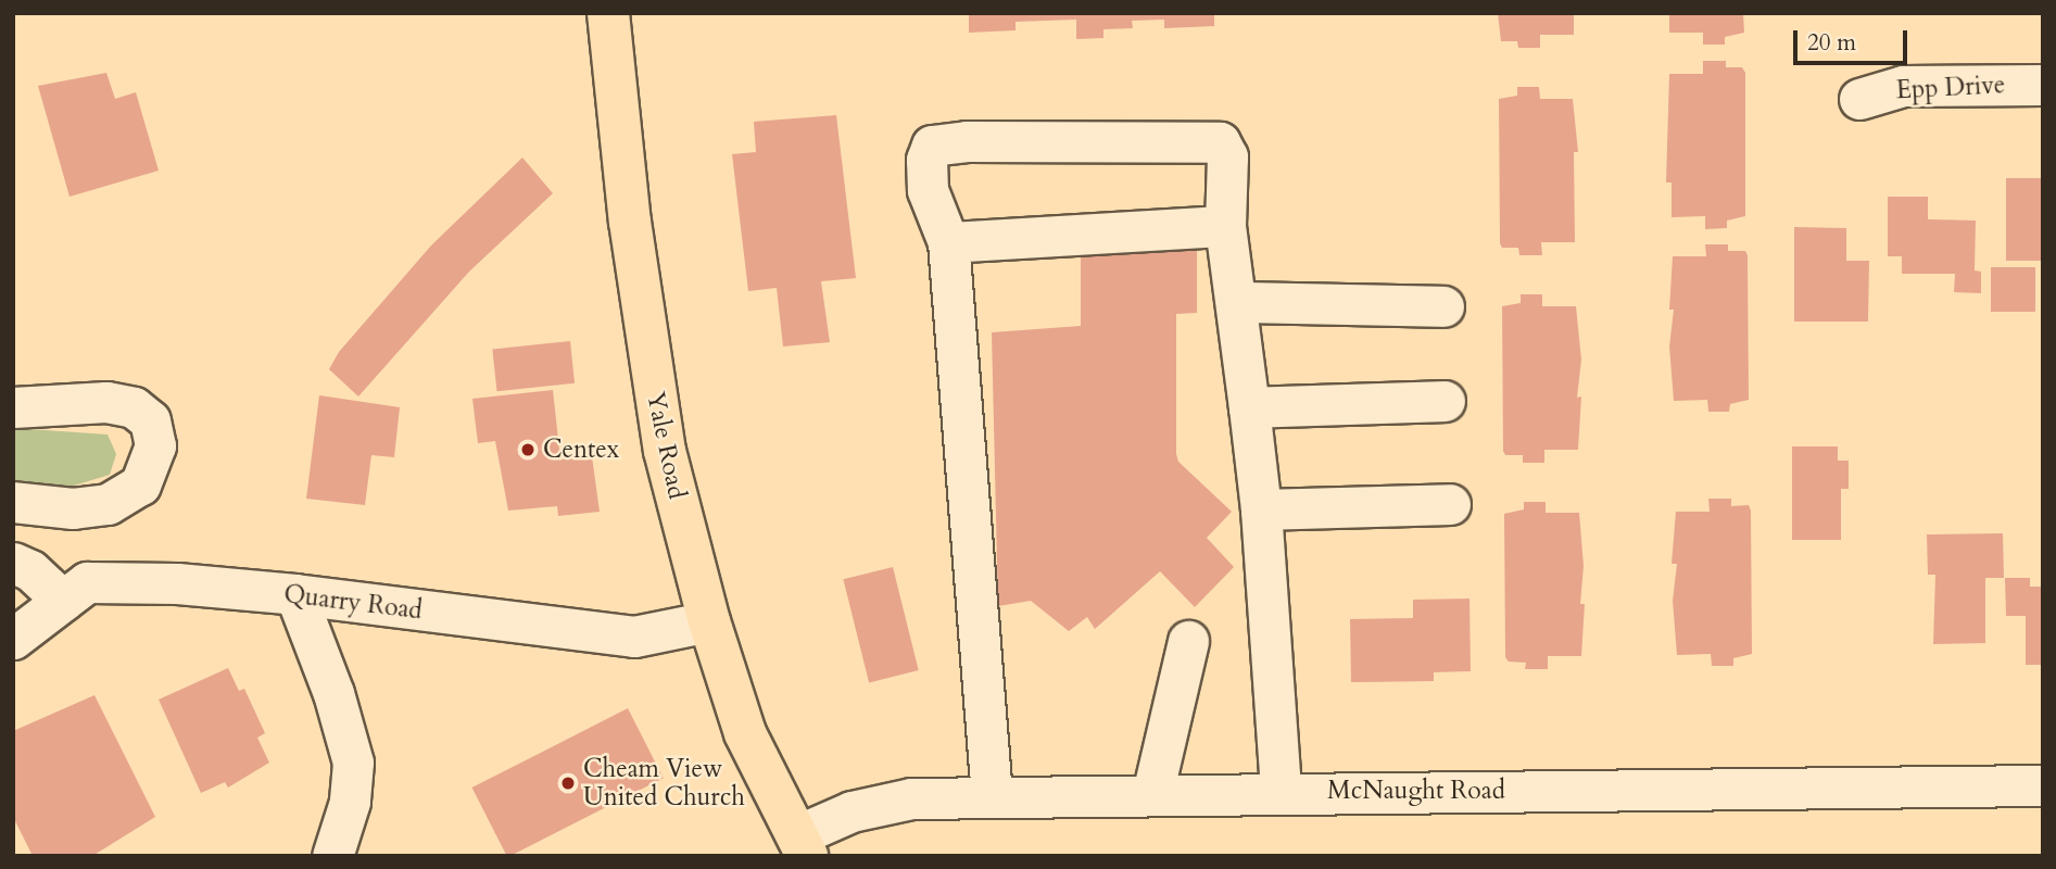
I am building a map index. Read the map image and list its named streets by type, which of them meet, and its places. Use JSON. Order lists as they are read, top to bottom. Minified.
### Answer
{"streets":{"main road":["Yale Road"],"street":["Epp Drive","Quarry Road","McNaught Road"]},"crossings":[["Yale Road","Quarry Road"],["Yale Road","McNaught Road"]],"places":["Centex","Cheam View United Church"],"scale_bar":"20 m"}
